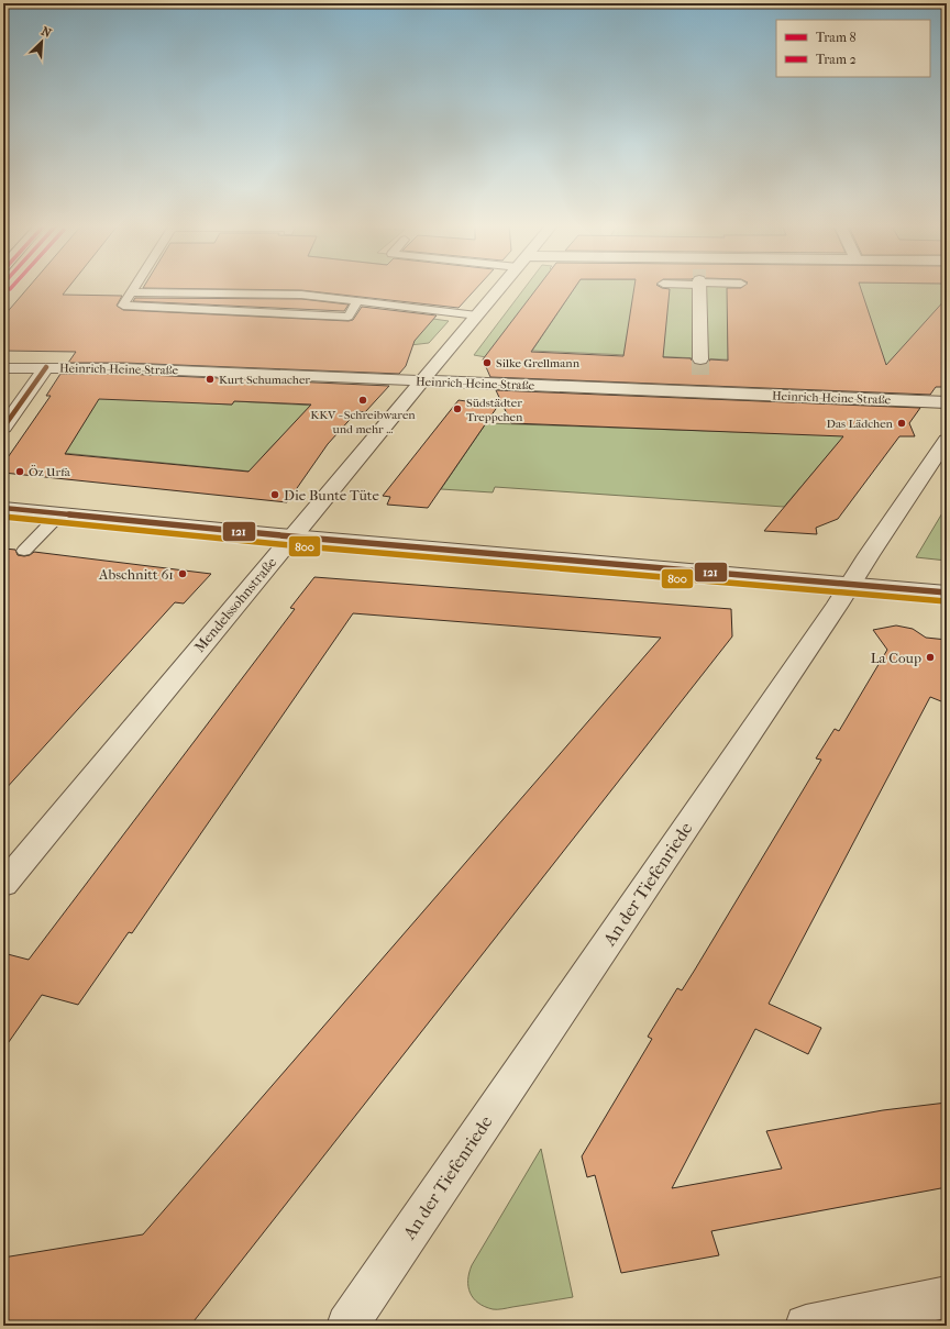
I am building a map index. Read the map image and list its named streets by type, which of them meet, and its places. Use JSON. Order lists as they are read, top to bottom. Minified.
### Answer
{"streets":{"street":["Heinrich-Heine-Straße","Mendelssohnstraße","An der Tiefenriede"]},"crossings":[["Heinrich-Heine-Straße","Mendelssohnstraße"]],"places":["Silke Grellmann","Kurt Schumacher","KKV - Schreibwaren und mehr ...","Südstädter Treppchen","Das Lädchen","Öz Urfa","Die Bunte Tüte","Abschnitt 61","La Coup"],"lines":["tram line 2","transit line 121","transit line 800"],"legend":["Tram 8","Tram 2"],"north":"top right"}
